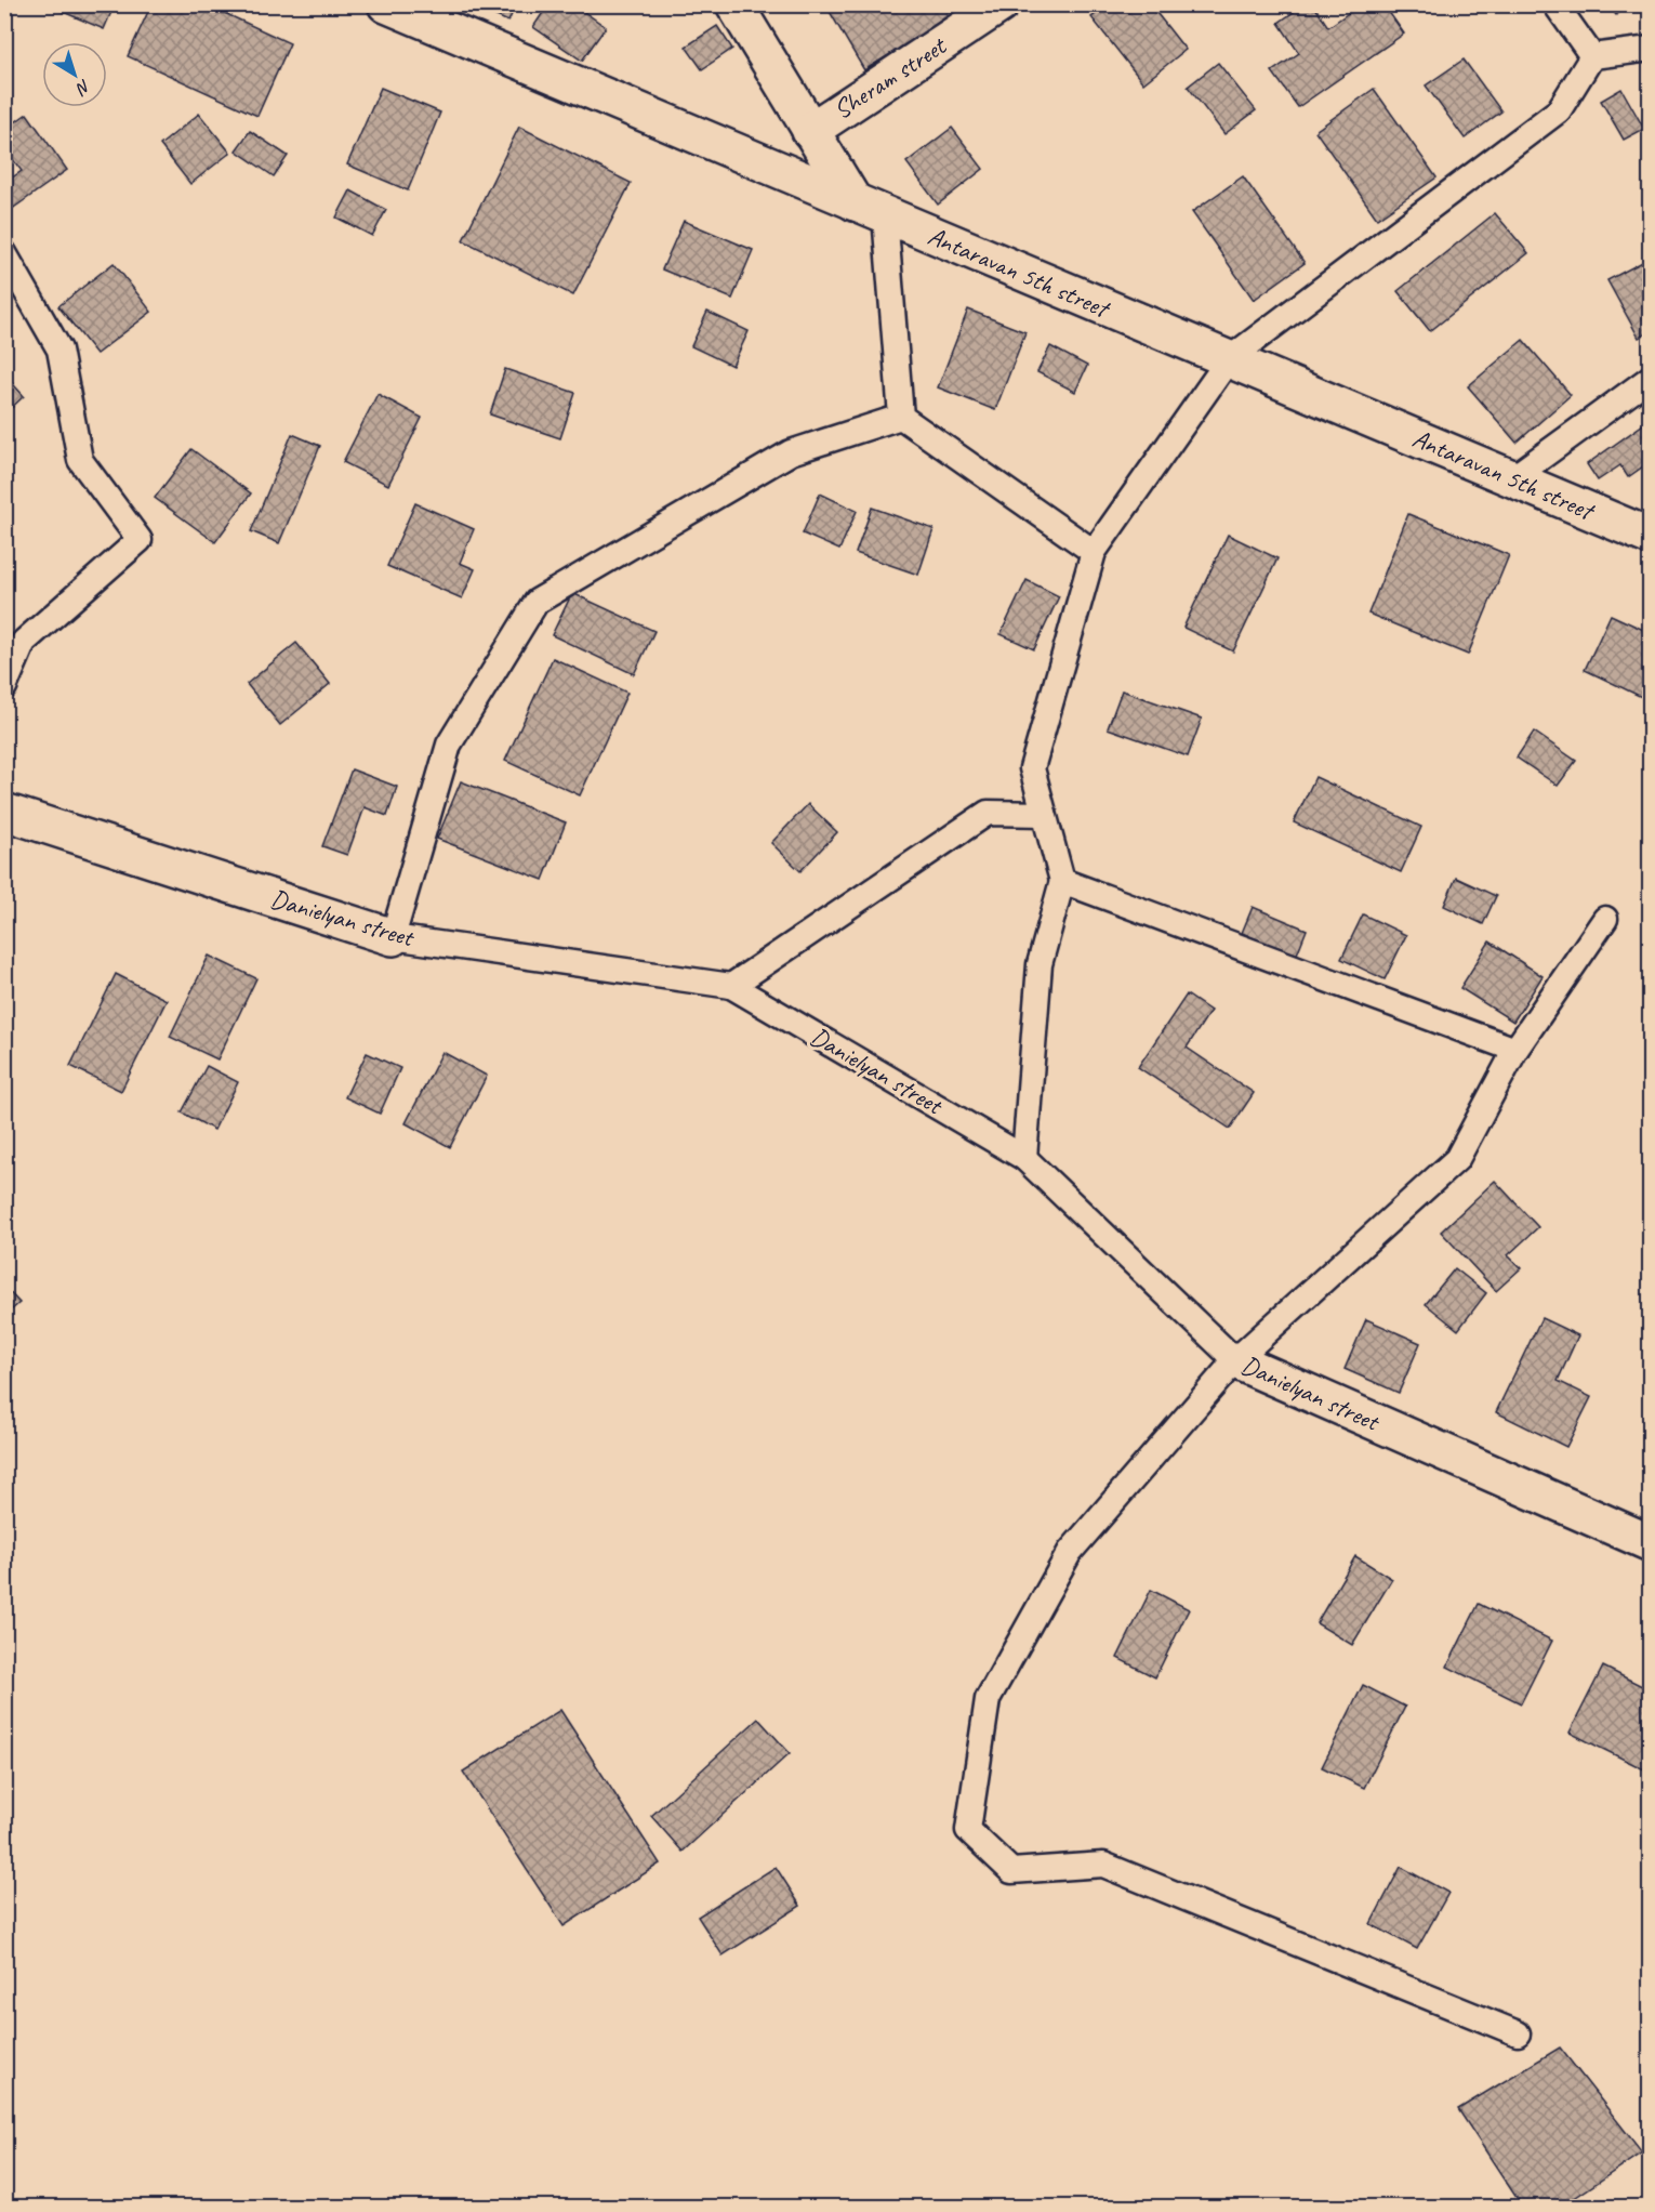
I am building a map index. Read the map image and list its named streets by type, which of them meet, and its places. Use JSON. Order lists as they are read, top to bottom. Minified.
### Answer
{"streets":{"street":["Sheram street","Antaravan 5th street","Danielyan street"]},"crossings":[["Sheram street","Antaravan 5th street"]],"north":"bottom right"}
